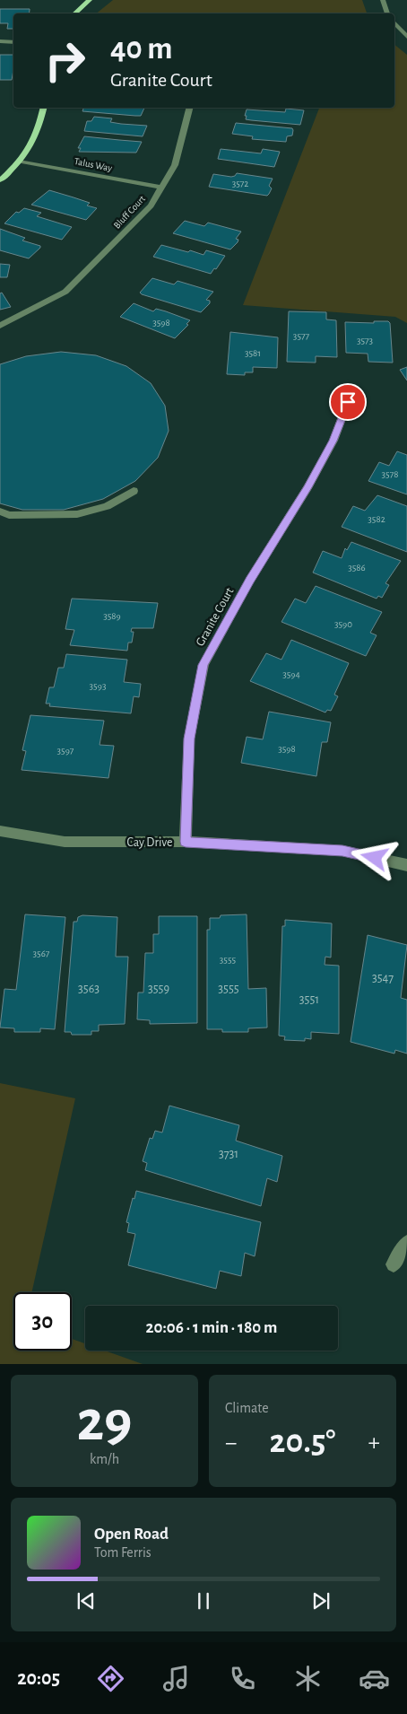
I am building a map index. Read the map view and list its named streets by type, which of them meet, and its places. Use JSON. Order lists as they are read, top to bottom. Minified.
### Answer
{"streets":{"street":["Talus Way","Bluff Court","Granite Court","Cay Drive"]},"crossings":[["Talus Way","Bluff Court"],["Granite Court","Cay Drive"]],"house_numbers":["3572","3598","3577","3573","3581","3578","3582","3586","3589","3590","3594","3593","3598","3597","3567","3555","3547","3563","3559","3555","3551","3731"],"page":{"turn":["40 m","Granite Court"],"limit":"30","trip":"20:06 · 1 min · 180 m","tile":[["29","km/h"],"Climate"],"heat":["−","20.5°","+"],"song":["Open Road","Tom Ferris"],"tabs":"20:05"}}
